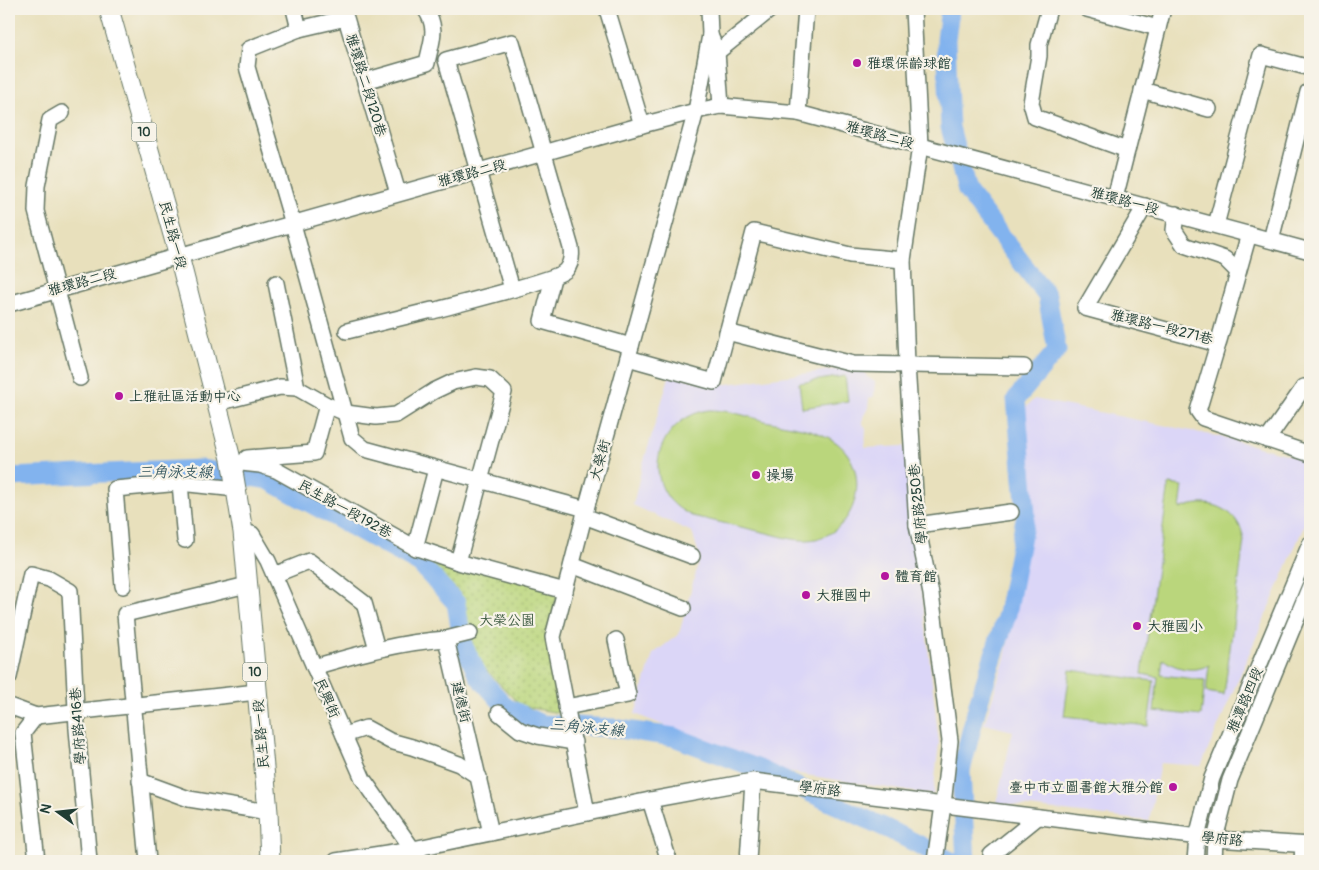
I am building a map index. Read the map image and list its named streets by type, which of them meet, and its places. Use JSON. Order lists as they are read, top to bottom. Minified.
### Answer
{"streets":{"main road":["10","民生路一段"],"street":["雅環路二段120巷","雅環路二段","雅環路一段","雅環路一段271巷","大榮街","學府路250巷","民生路一段192巷","民興街","雅潭路四段","建德街","學府路416巷","學府路"]},"crossings":[["雅環路二段120巷","雅環路二段"],["10","民生路一段"],["10","民生路一段192巷"],["雅環路二段","雅環路一段"],["雅環路二段","民生路一段"],["雅環路二段","大榮街"],["雅環路二段","學府路250巷"],["雅環路一段","雅環路一段271巷"],["民生路一段","民生路一段192巷"],["民生路一段","民興街"],["大榮街","民生路一段192巷"],["大榮街","學府路"],["學府路250巷","學府路"],["民興街","學府路"],["雅潭路四段","學府路"],["建德街","學府路"]],"water":["三角泳支線"],"parks":["大榮公園"],"places":["雅環保齡球館","上雅社區活動中心","操場","體育館","大雅國中","大雅國小","臺中市立圖書館大雅分館"],"north":"left"}
